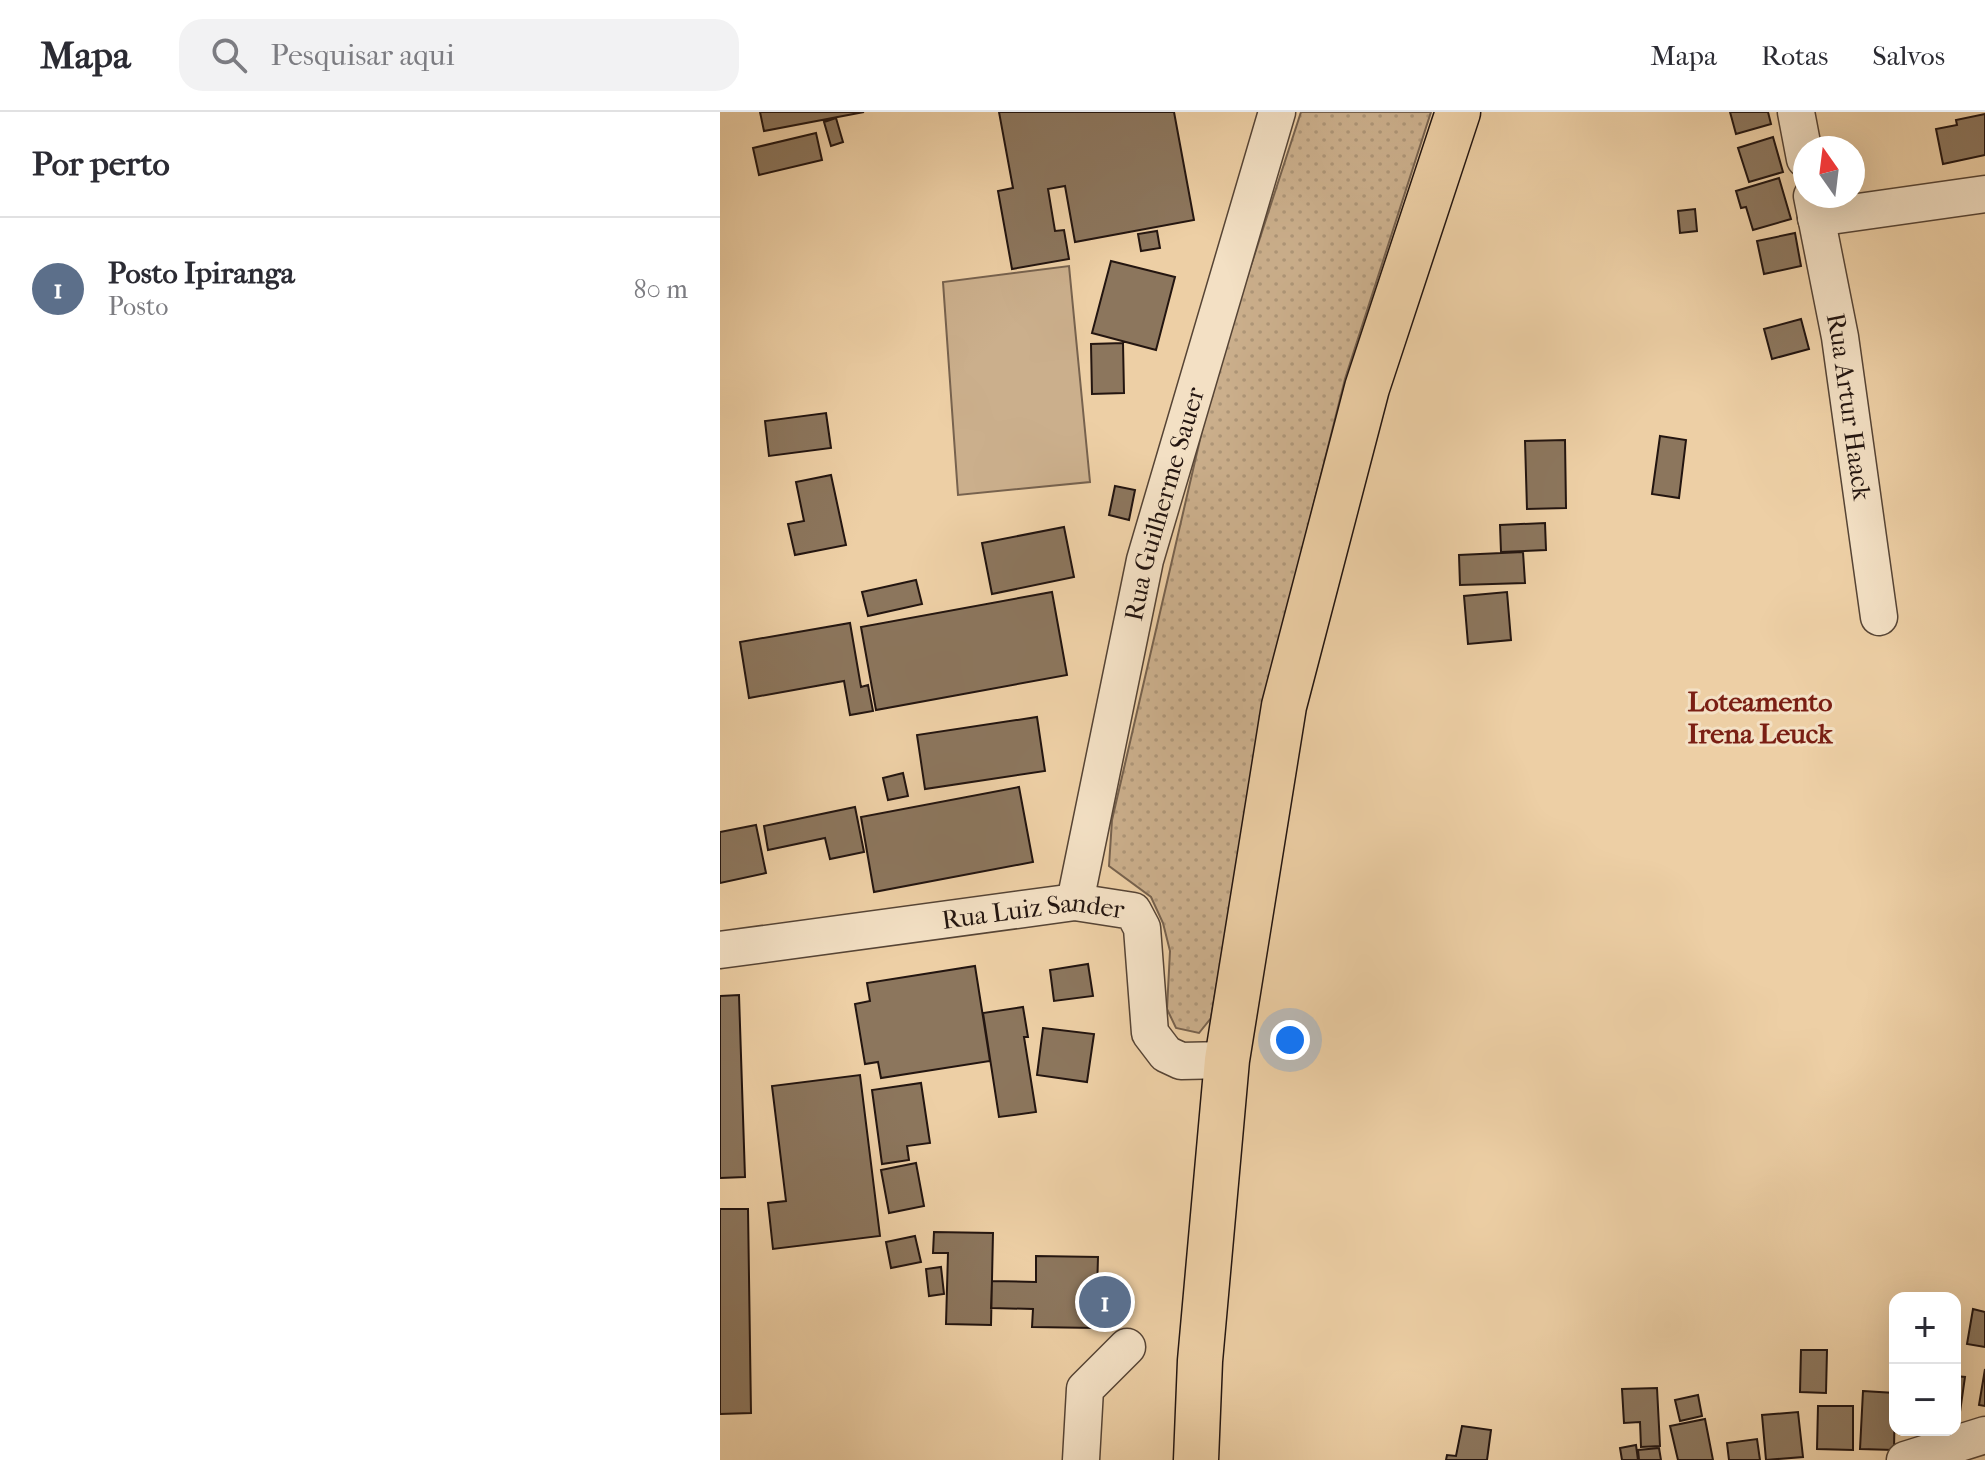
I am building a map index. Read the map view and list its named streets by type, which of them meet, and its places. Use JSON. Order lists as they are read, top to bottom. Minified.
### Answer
{"streets":{"street":["Rua Artur Haack","Rua Guilherme Sauer","Rua Luiz Sander"]},"crossings":[["Rua Guilherme Sauer","Rua Luiz Sander"]],"districts":["Loteamento Irena Leuck"],"north":"top","page":{"header":"Mapa","search":"Pesquisar aqui","nav":["Mapa","Rotas","Salvos"],"heading":"Por perto","list":[{"mark":"1","name":"Posto Ipiranga","note":"Posto","value":"80 m"}],"pins":"1","map_buttons":["+","−"]}}
